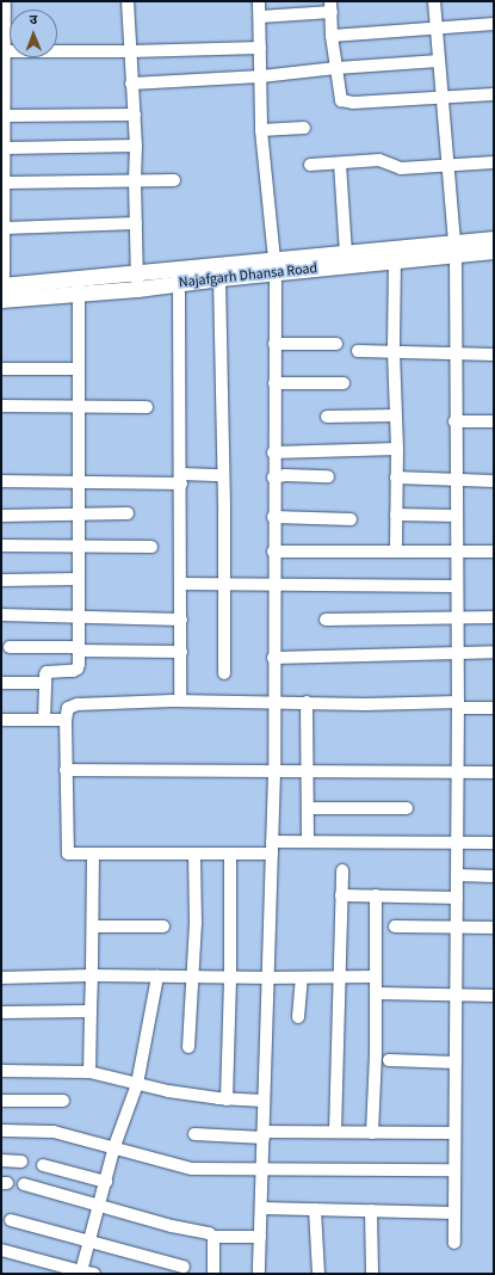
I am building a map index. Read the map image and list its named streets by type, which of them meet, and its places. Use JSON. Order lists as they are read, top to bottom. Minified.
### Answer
{"streets":{"main road":["Najafgarh Dhansa Road"]},"north":"top"}
